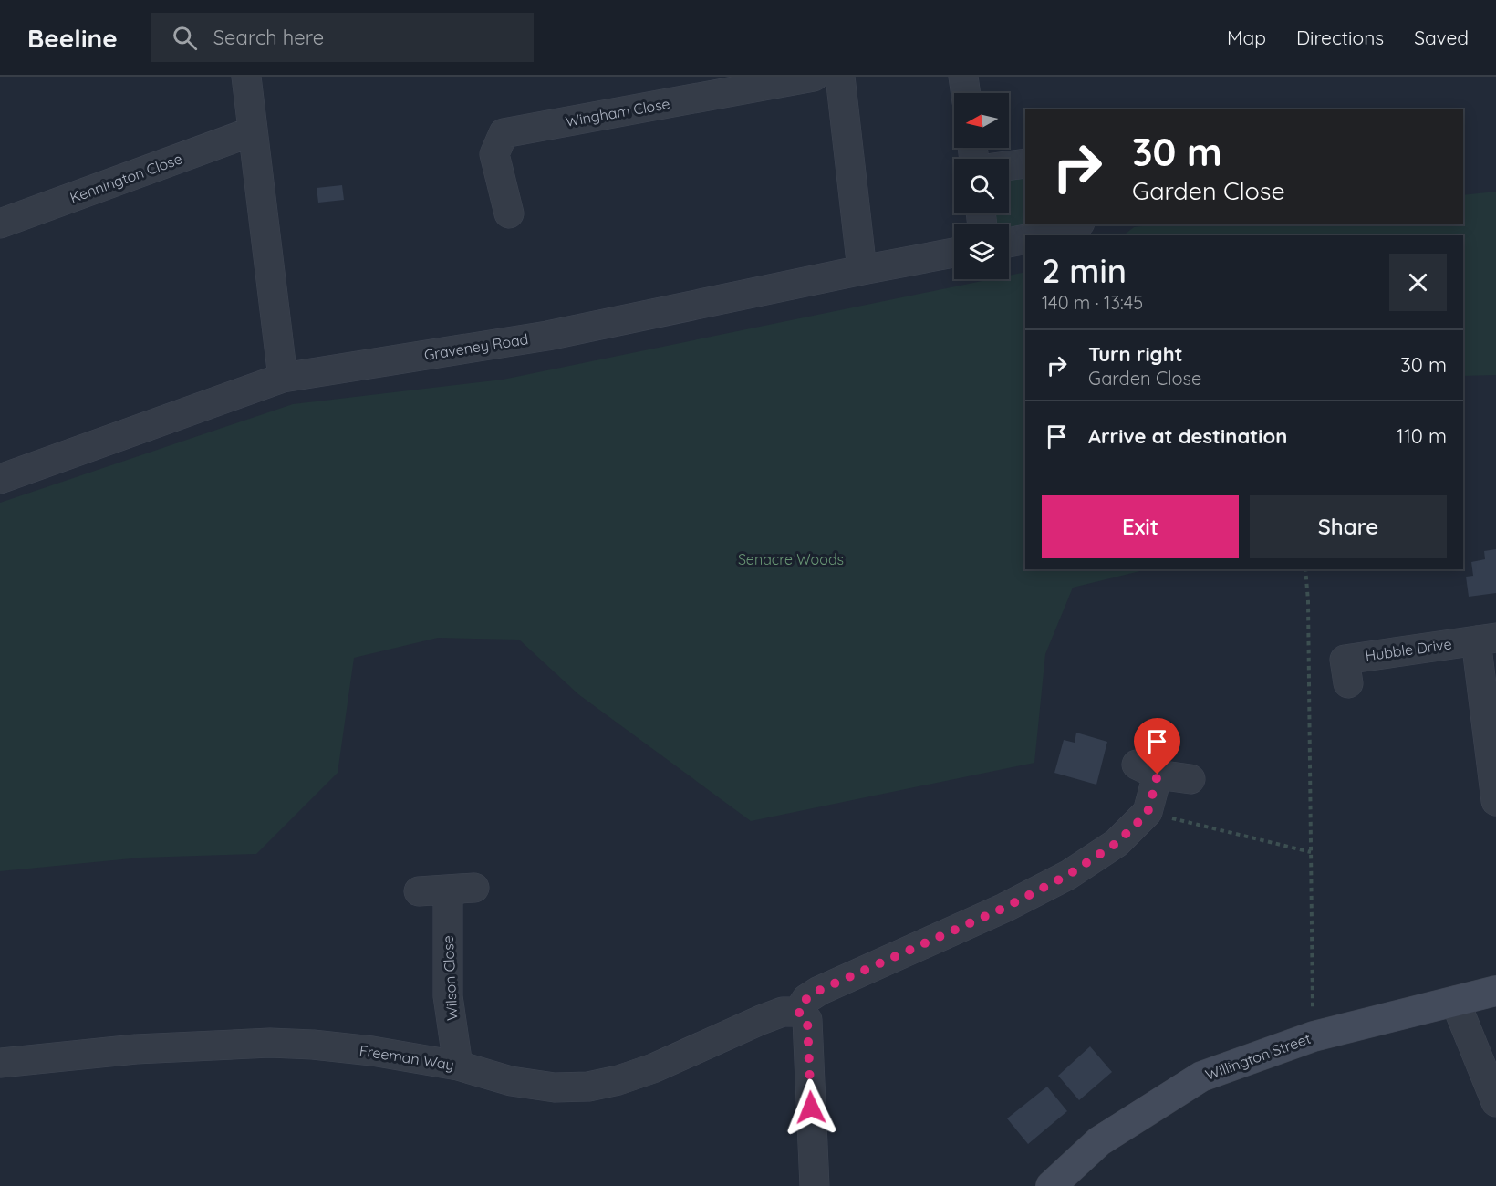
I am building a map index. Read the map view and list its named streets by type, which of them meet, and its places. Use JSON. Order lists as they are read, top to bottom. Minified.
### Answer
{"streets":{"street":["Wingham Close","Kennington Close","Graveney Road","Hubble Drive","Wilson Close","Willington Street","Freeman Way"]},"crossings":[["Wilson Close","Freeman Way"]],"parks":["Senacre Woods"],"north":"left","page":{"header":"Beeline","search":"Search here","nav":["Map","Directions","Saved"],"turn":["30 m","Garden Close"],"heading":["2 min","140 m · 13:45"],"list":[{"name":"Turn right","note":"Garden Close","value":"30 m"},{"name":"Arrive at destination","value":"110 m"}],"buttons":["Exit","Share"]}}
